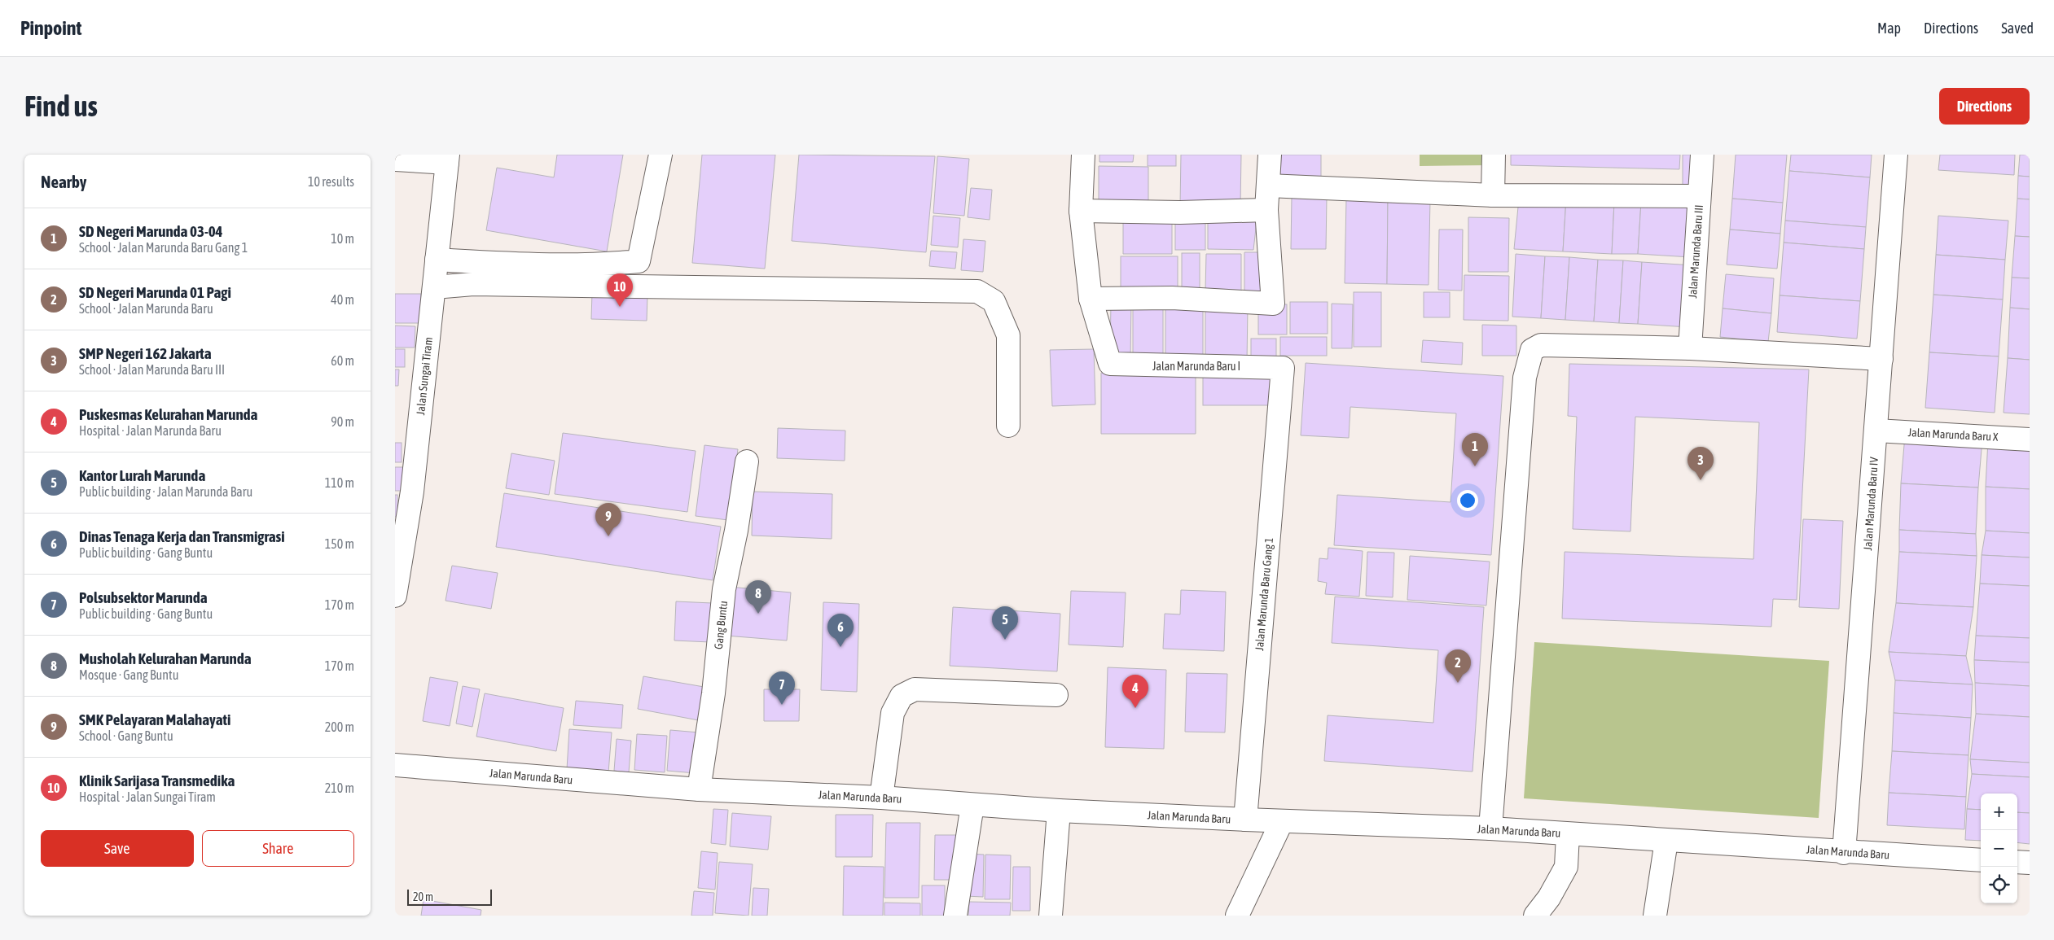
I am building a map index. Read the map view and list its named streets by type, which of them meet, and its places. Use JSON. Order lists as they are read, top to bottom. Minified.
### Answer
{"streets":{"street":["Jalan Marunda Baru III","Jalan Marunda Baru I","Jalan Sungai Tiram","Jalan Marunda Baru X","Jalan Marunda Baru IV","Jalan Marunda Baru Gang 1","Gang Buntu","Jalan Marunda Baru"]},"crossings":[["Jalan Marunda Baru I","Jalan Marunda Baru Gang 1"],["Jalan Marunda Baru X","Jalan Marunda Baru IV"],["Jalan Marunda Baru IV","Jalan Marunda Baru"],["Jalan Marunda Baru Gang 1","Jalan Marunda Baru"],["Gang Buntu","Jalan Marunda Baru"]],"scale_bar":"20 m","page":{"header":"Pinpoint","nav":["Map","Directions","Saved"],"buttons":["Directions",["Save","Share"]],"title":"Find us","heading":["Nearby","10 results"],"list":[{"mark":"1","name":"SD Negeri Marunda 03-04","note":"School · Jalan Marunda Baru Gang 1","value":"10 m"},{"mark":"2","name":"SD Negeri Marunda 01 Pagi","note":"School · Jalan Marunda Baru","value":"40 m"},{"mark":"3","name":"SMP Negeri 162 Jakarta","note":"School · Jalan Marunda Baru III","value":"60 m"},{"mark":"4","name":"Puskesmas Kelurahan Marunda","note":"Hospital · Jalan Marunda Baru","value":"90 m"},{"mark":"5","name":"Kantor Lurah Marunda","note":"Public building · Jalan Marunda Baru","value":"110 m"},{"mark":"6","name":"Dinas Tenaga Kerja dan Transmigrasi","note":"Public building · Gang Buntu","value":"150 m"},{"mark":"7","name":"Polsubsektor Marunda","note":"Public building · Gang Buntu","value":"170 m"},{"mark":"8","name":"Musholah Kelurahan Marunda","note":"Mosque · Gang Buntu","value":"170 m"},{"mark":"9","name":"SMK Pelayaran Malahayati","note":"School · Gang Buntu","value":"200 m"},{"mark":"10","name":"Klinik Sarijasa Transmedika","note":"Hospital · Jalan Sungai Tiram","value":"210 m"}],"pins":["10","1","3","9","8","5","6","2","7","4"],"map_buttons":["+","−"],"scale":"20 m"}}
